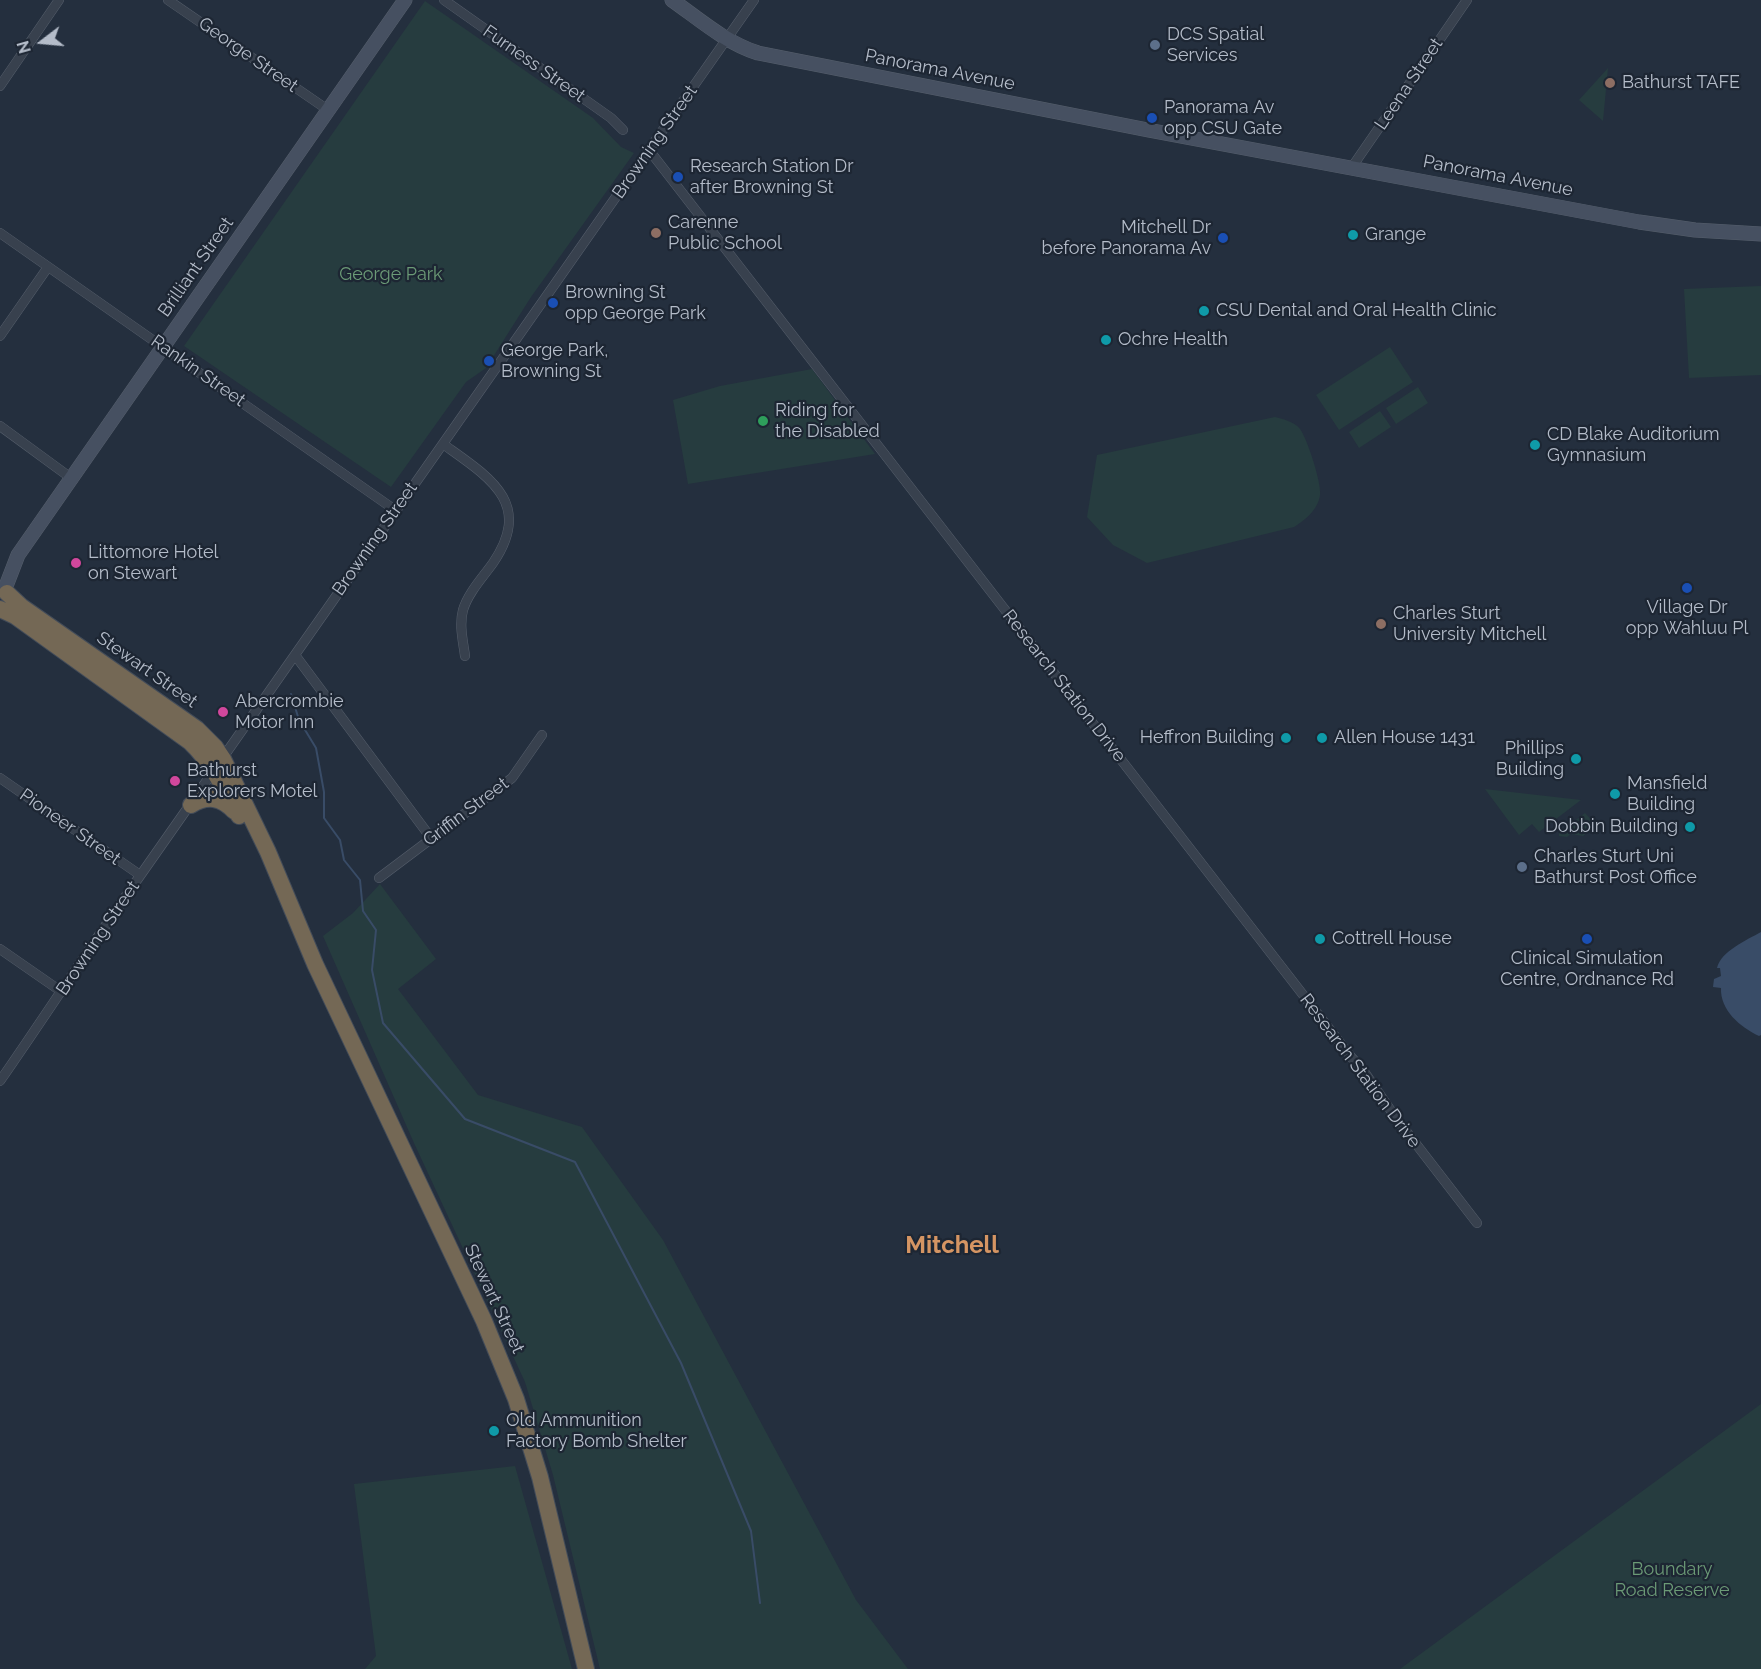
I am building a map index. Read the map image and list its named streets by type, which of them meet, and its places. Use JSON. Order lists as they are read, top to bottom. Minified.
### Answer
{"streets":{"highway":["Stewart Street"],"street":["George Street","Furness Street","Panorama Avenue","Leena Street","Browning Street","Brilliant Street","Rankin Street","Research Station Drive","Griffin Street","Pioneer Street"]},"crossings":[["George Street","Brilliant Street"],["Panorama Avenue","Leena Street"],["Panorama Avenue","Browning Street"],["Browning Street","Rankin Street"],["Browning Street","Stewart Street"],["Browning Street","Research Station Drive"],["Browning Street","Pioneer Street"],["Brilliant Street","Rankin Street"],["Brilliant Street","Stewart Street"]],"districts":["Mitchell"],"parks":["George Park","Boundary Road Reserve"],"places":["DCS Spatial Services","Bathurst TAFE","Panorama Av opp CSU Gate","Research Station Dr after Browning St","Carenne Public School","Grange","Mitchell Dr before Panorama Av","Browning St opp George Park","CSU Dental and Oral Health Clinic","Ochre Health","George Park, Browning St","Riding for the Disabled","CD Blake Auditorium Gymnasium","Littomore Hotel on Stewart","Village Dr opp Wahluu Pl","Charles Sturt University Mitchell","Abercrombie Motor Inn","Heffron Building","Allen House 1431","Phillips Building","Bathurst Explorers Motel","Mansfield Building","Dobbin Building","Charles Sturt Uni Bathurst Post Office","Cottrell House","Clinical Simulation Centre, Ordnance Rd","Old Ammunition Factory Bomb Shelter"],"north":"left"}
